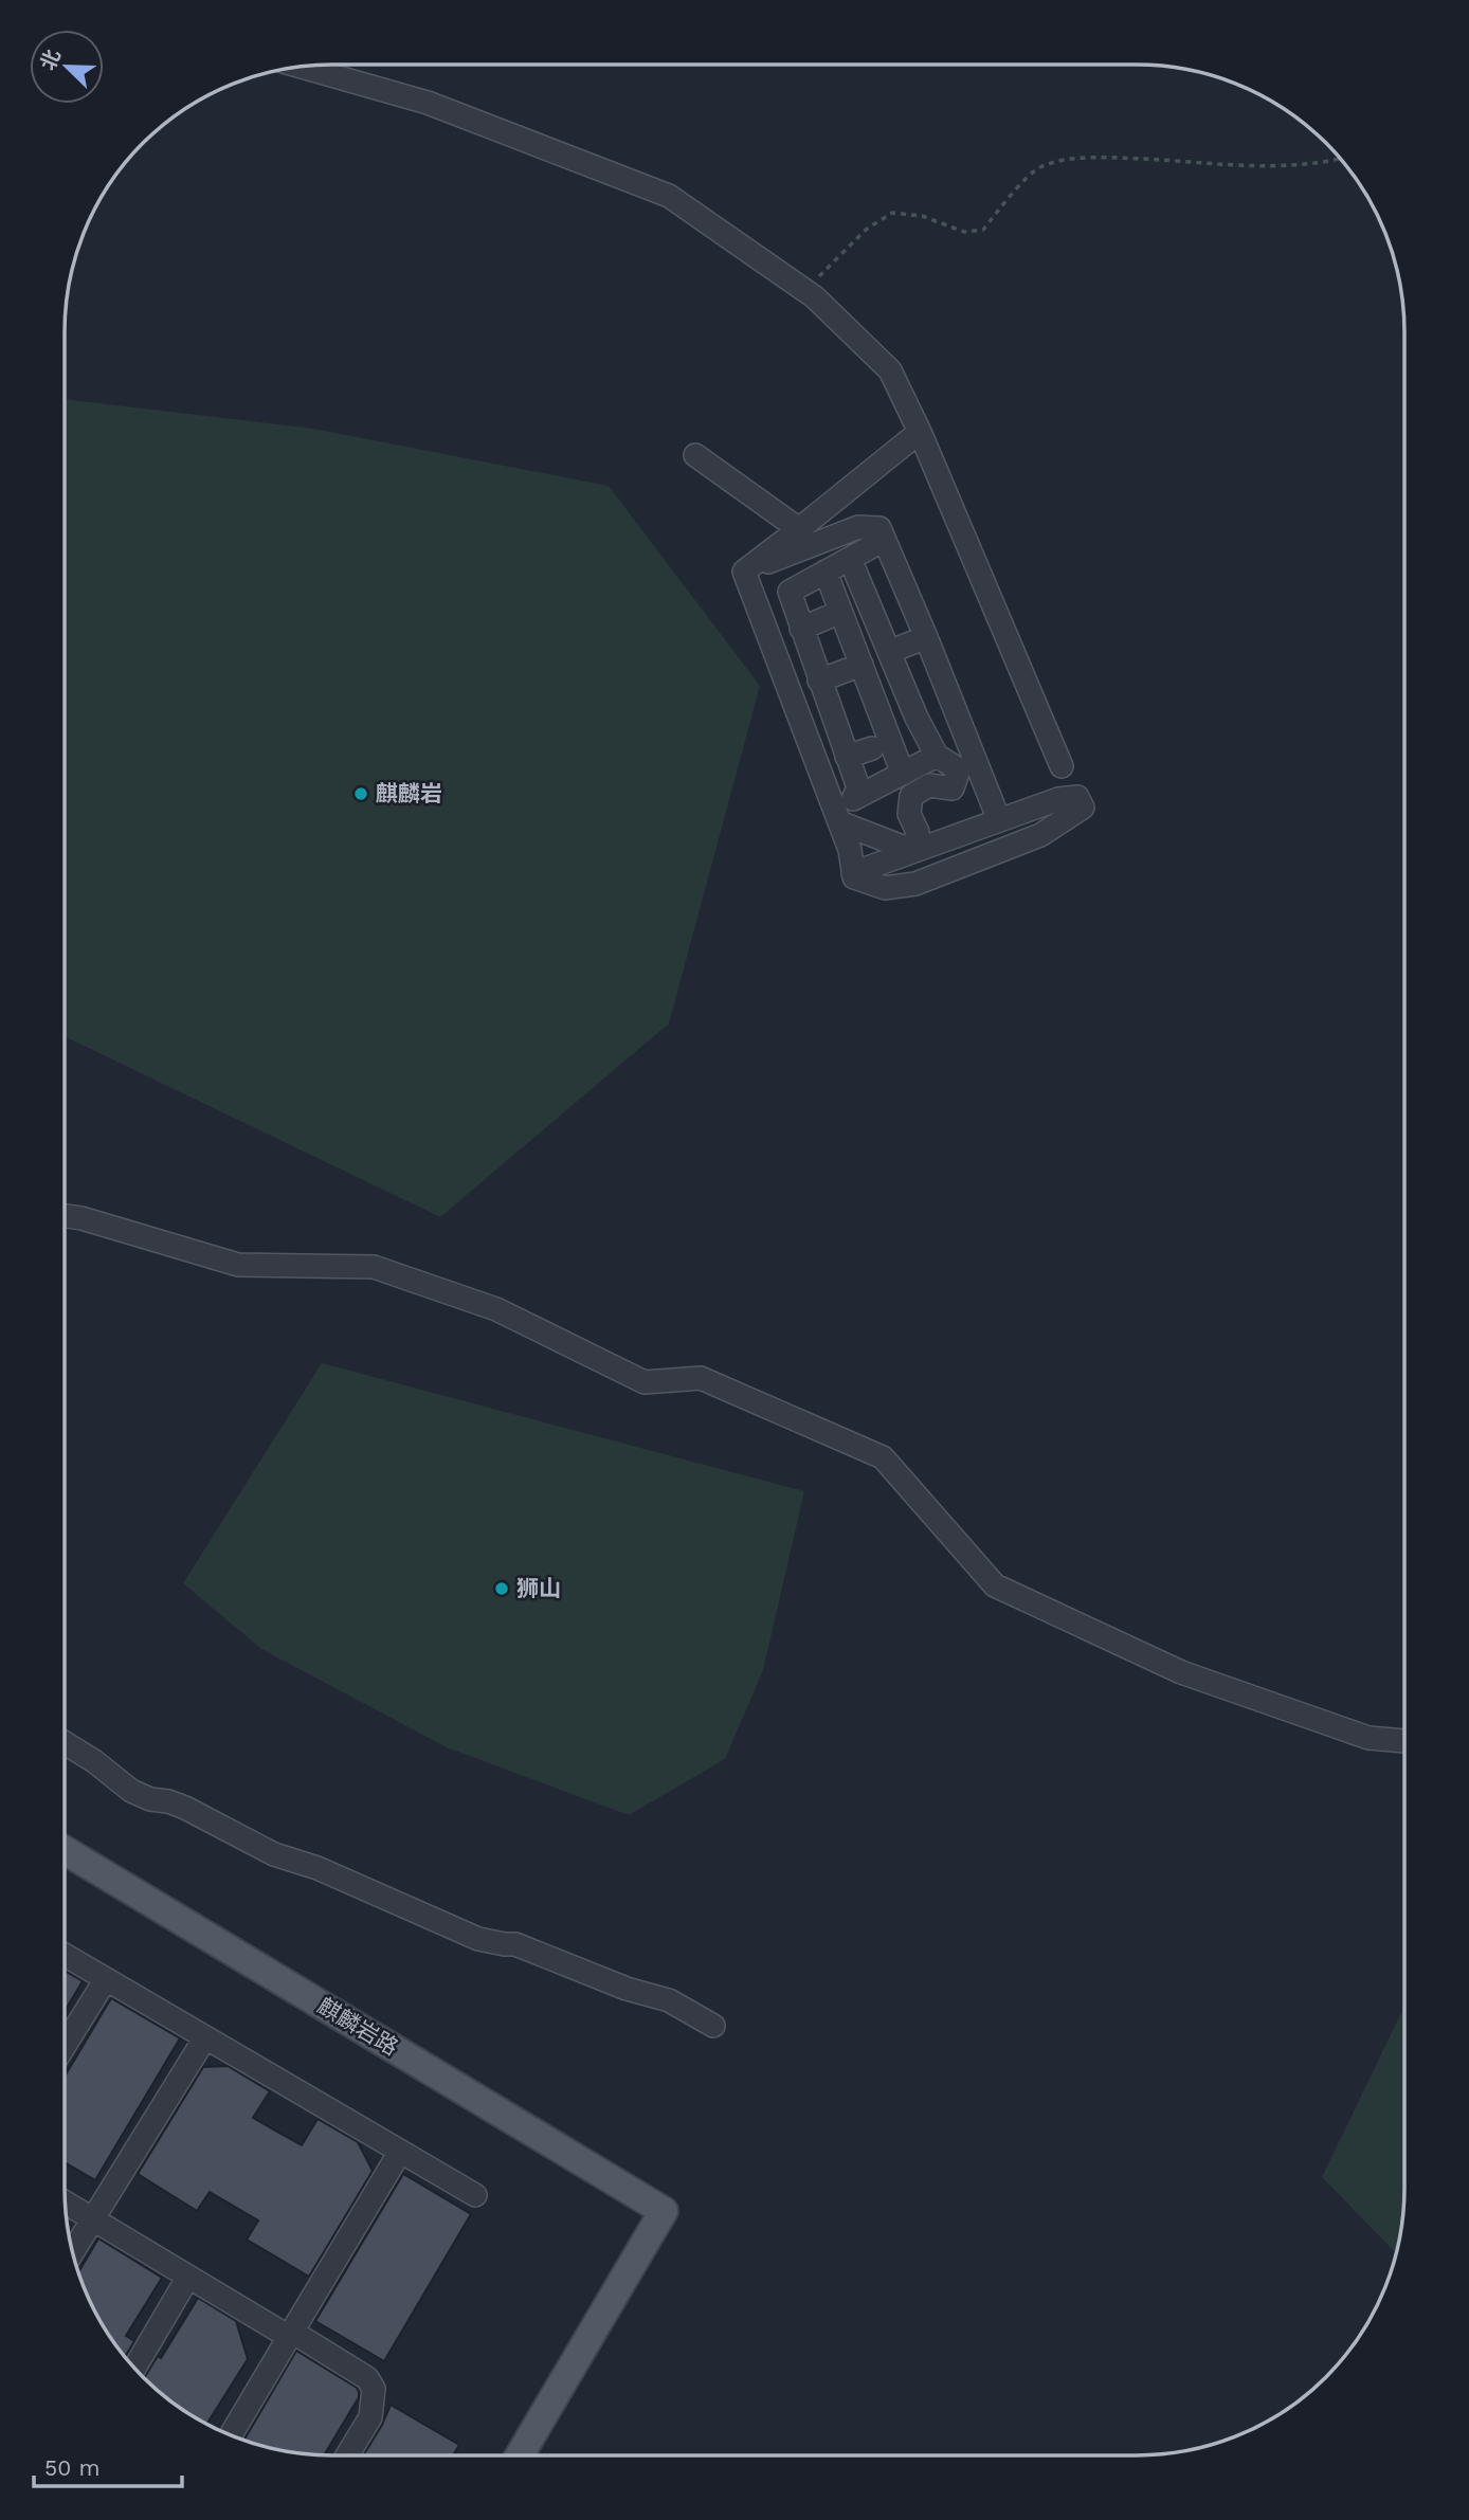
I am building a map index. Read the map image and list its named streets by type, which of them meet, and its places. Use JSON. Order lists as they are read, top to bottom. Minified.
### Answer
{"streets":{"main road":["麒麟岩路"]},"places":["麒麟岩","狮山"],"scale_bar":"50 m","north":"top left"}
